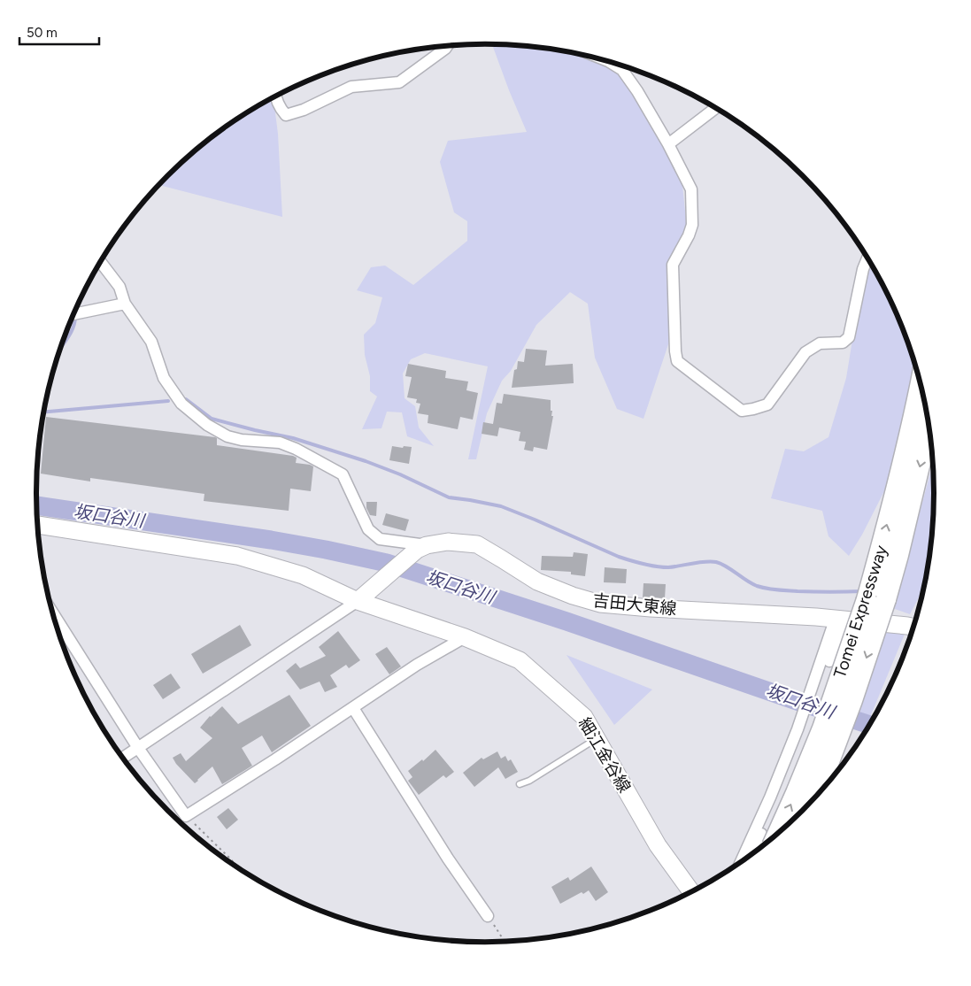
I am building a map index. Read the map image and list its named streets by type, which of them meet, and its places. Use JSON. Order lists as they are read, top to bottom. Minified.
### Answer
{"streets":{"highway":["Tomei Expressway"],"main road":["吉田大東線","細江金谷線"]},"water":["坂口谷川"],"scale_bar":"50 m"}
